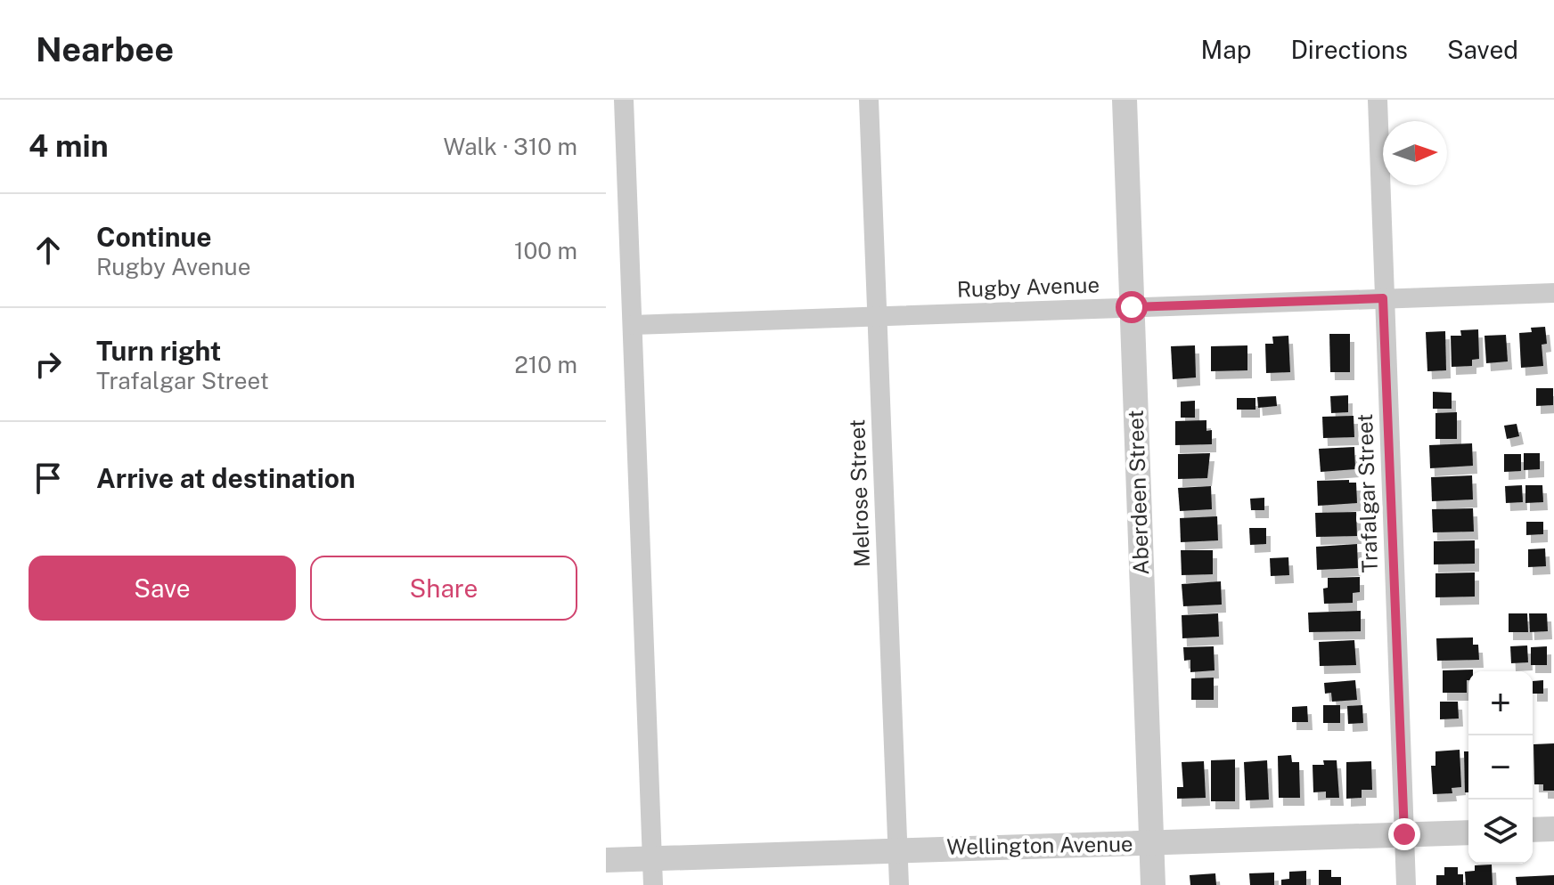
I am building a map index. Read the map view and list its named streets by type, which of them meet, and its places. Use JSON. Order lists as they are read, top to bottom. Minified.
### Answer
{"streets":{"street":["Rugby Avenue","Aberdeen Street","Melrose Street","Trafalgar Street","Wellington Avenue"]},"crossings":[["Rugby Avenue","Aberdeen Street"],["Rugby Avenue","Melrose Street"],["Rugby Avenue","Trafalgar Street"],["Aberdeen Street","Wellington Avenue"],["Melrose Street","Wellington Avenue"],["Trafalgar Street","Wellington Avenue"]],"north":"right","page":{"header":"Nearbee","nav":["Map","Directions","Saved"],"heading":["4 min","Walk · 310 m"],"list":[["Continue","Rugby Avenue","100 m"],["Turn right","Trafalgar Street","210 m"],"Arrive at destination"],"buttons":["Save","Share"],"map_buttons":["+","−"]}}
